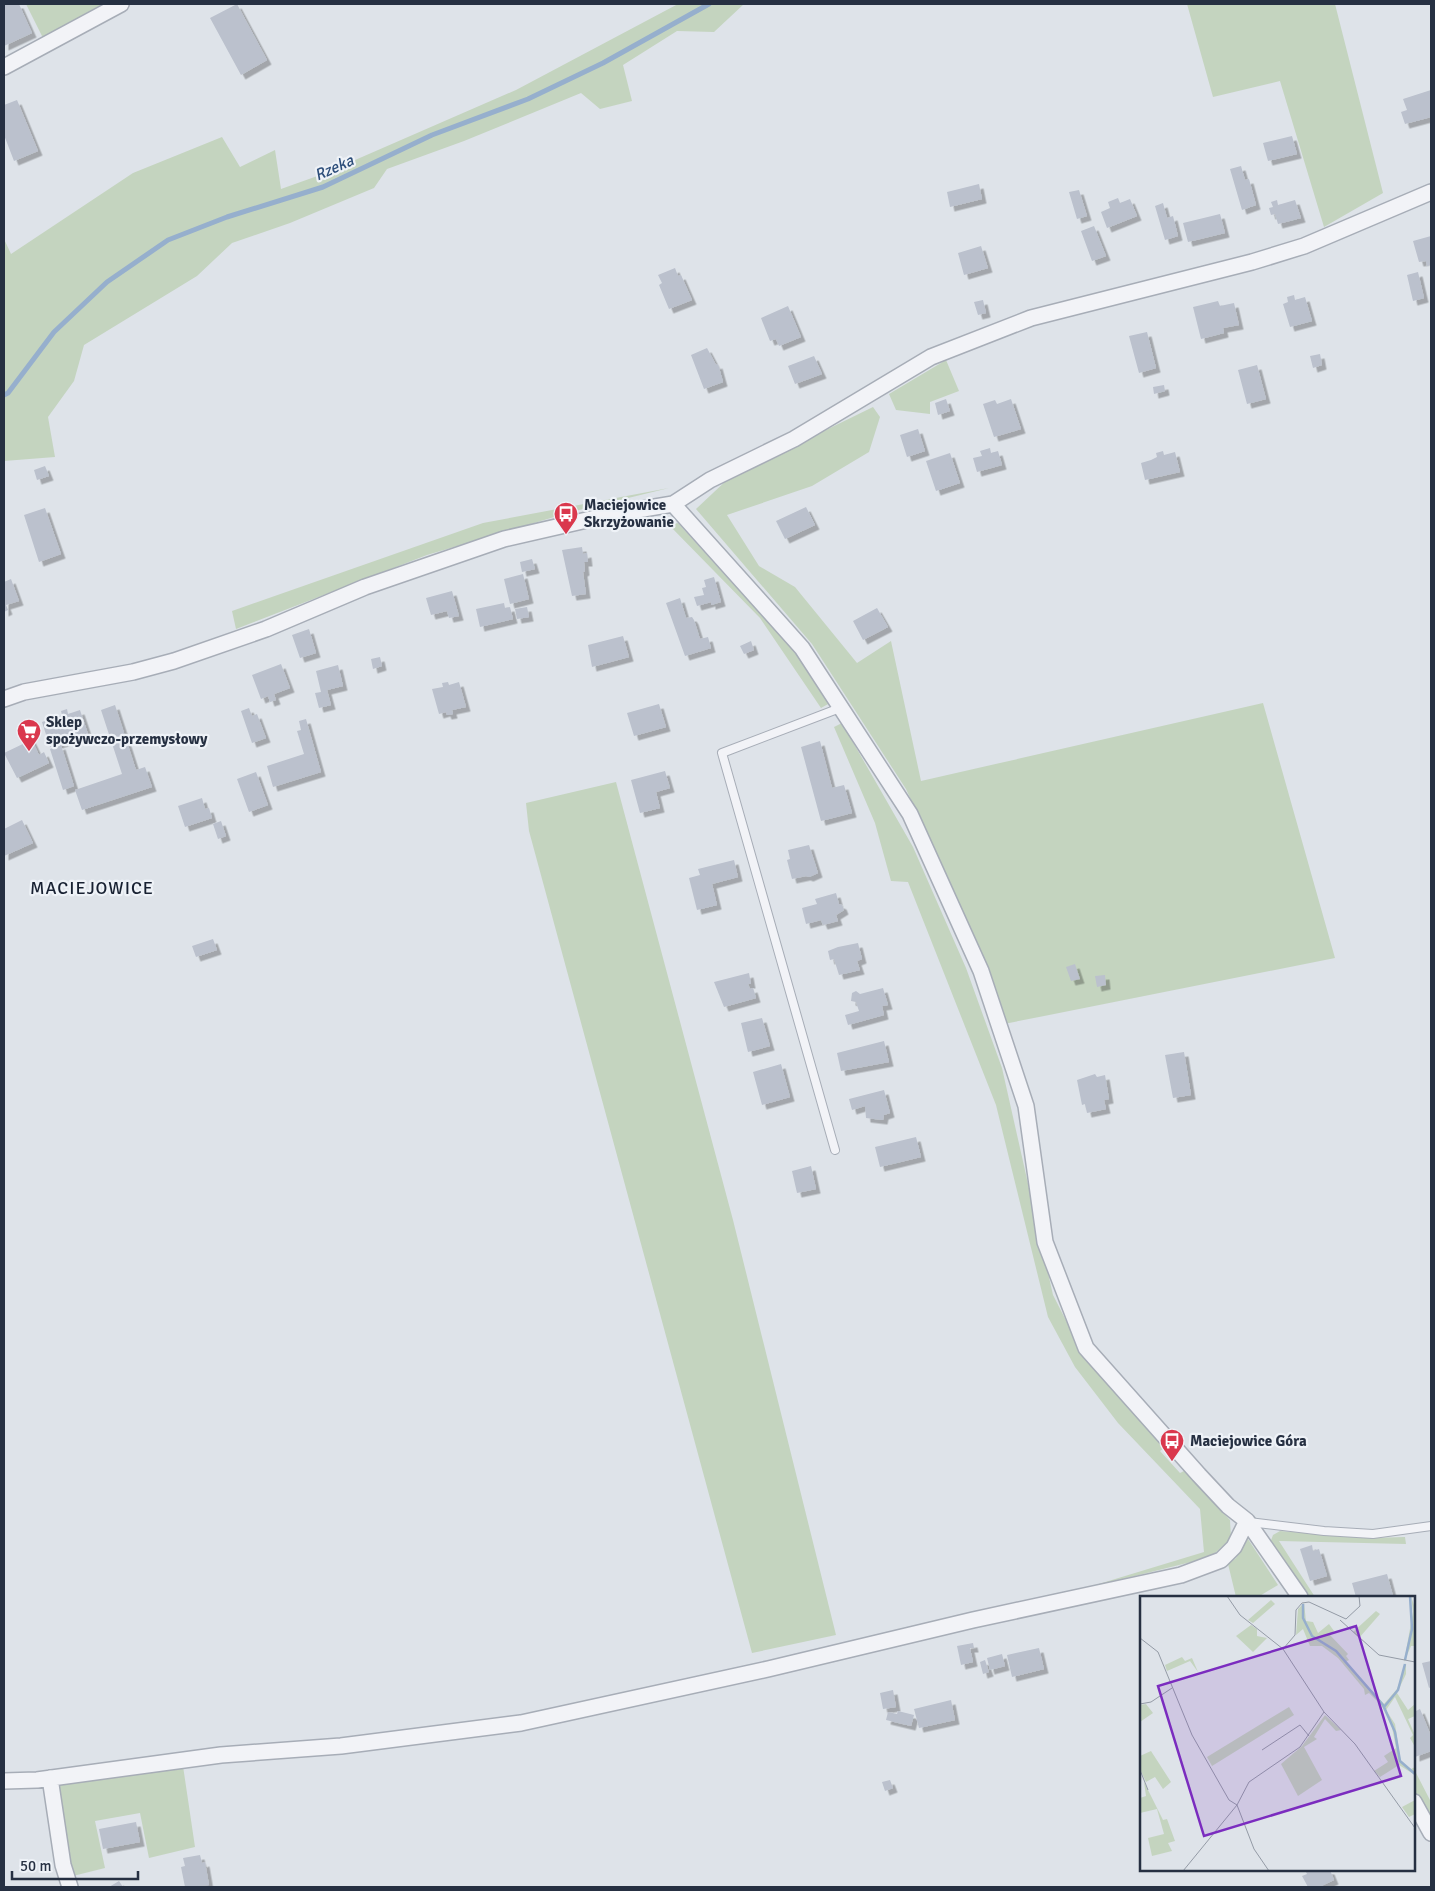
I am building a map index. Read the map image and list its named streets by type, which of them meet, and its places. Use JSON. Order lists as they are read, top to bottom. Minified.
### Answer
{"districts":["MACIEJOWICE"],"water":["Rzeka"],"places":{"bus stop":["Maciejowice Skrzyżowanie","Maciejowice Góra"],"supermarket":["Sklep spożywczo-przemysłowy"]},"scale_bar":"50 m"}
